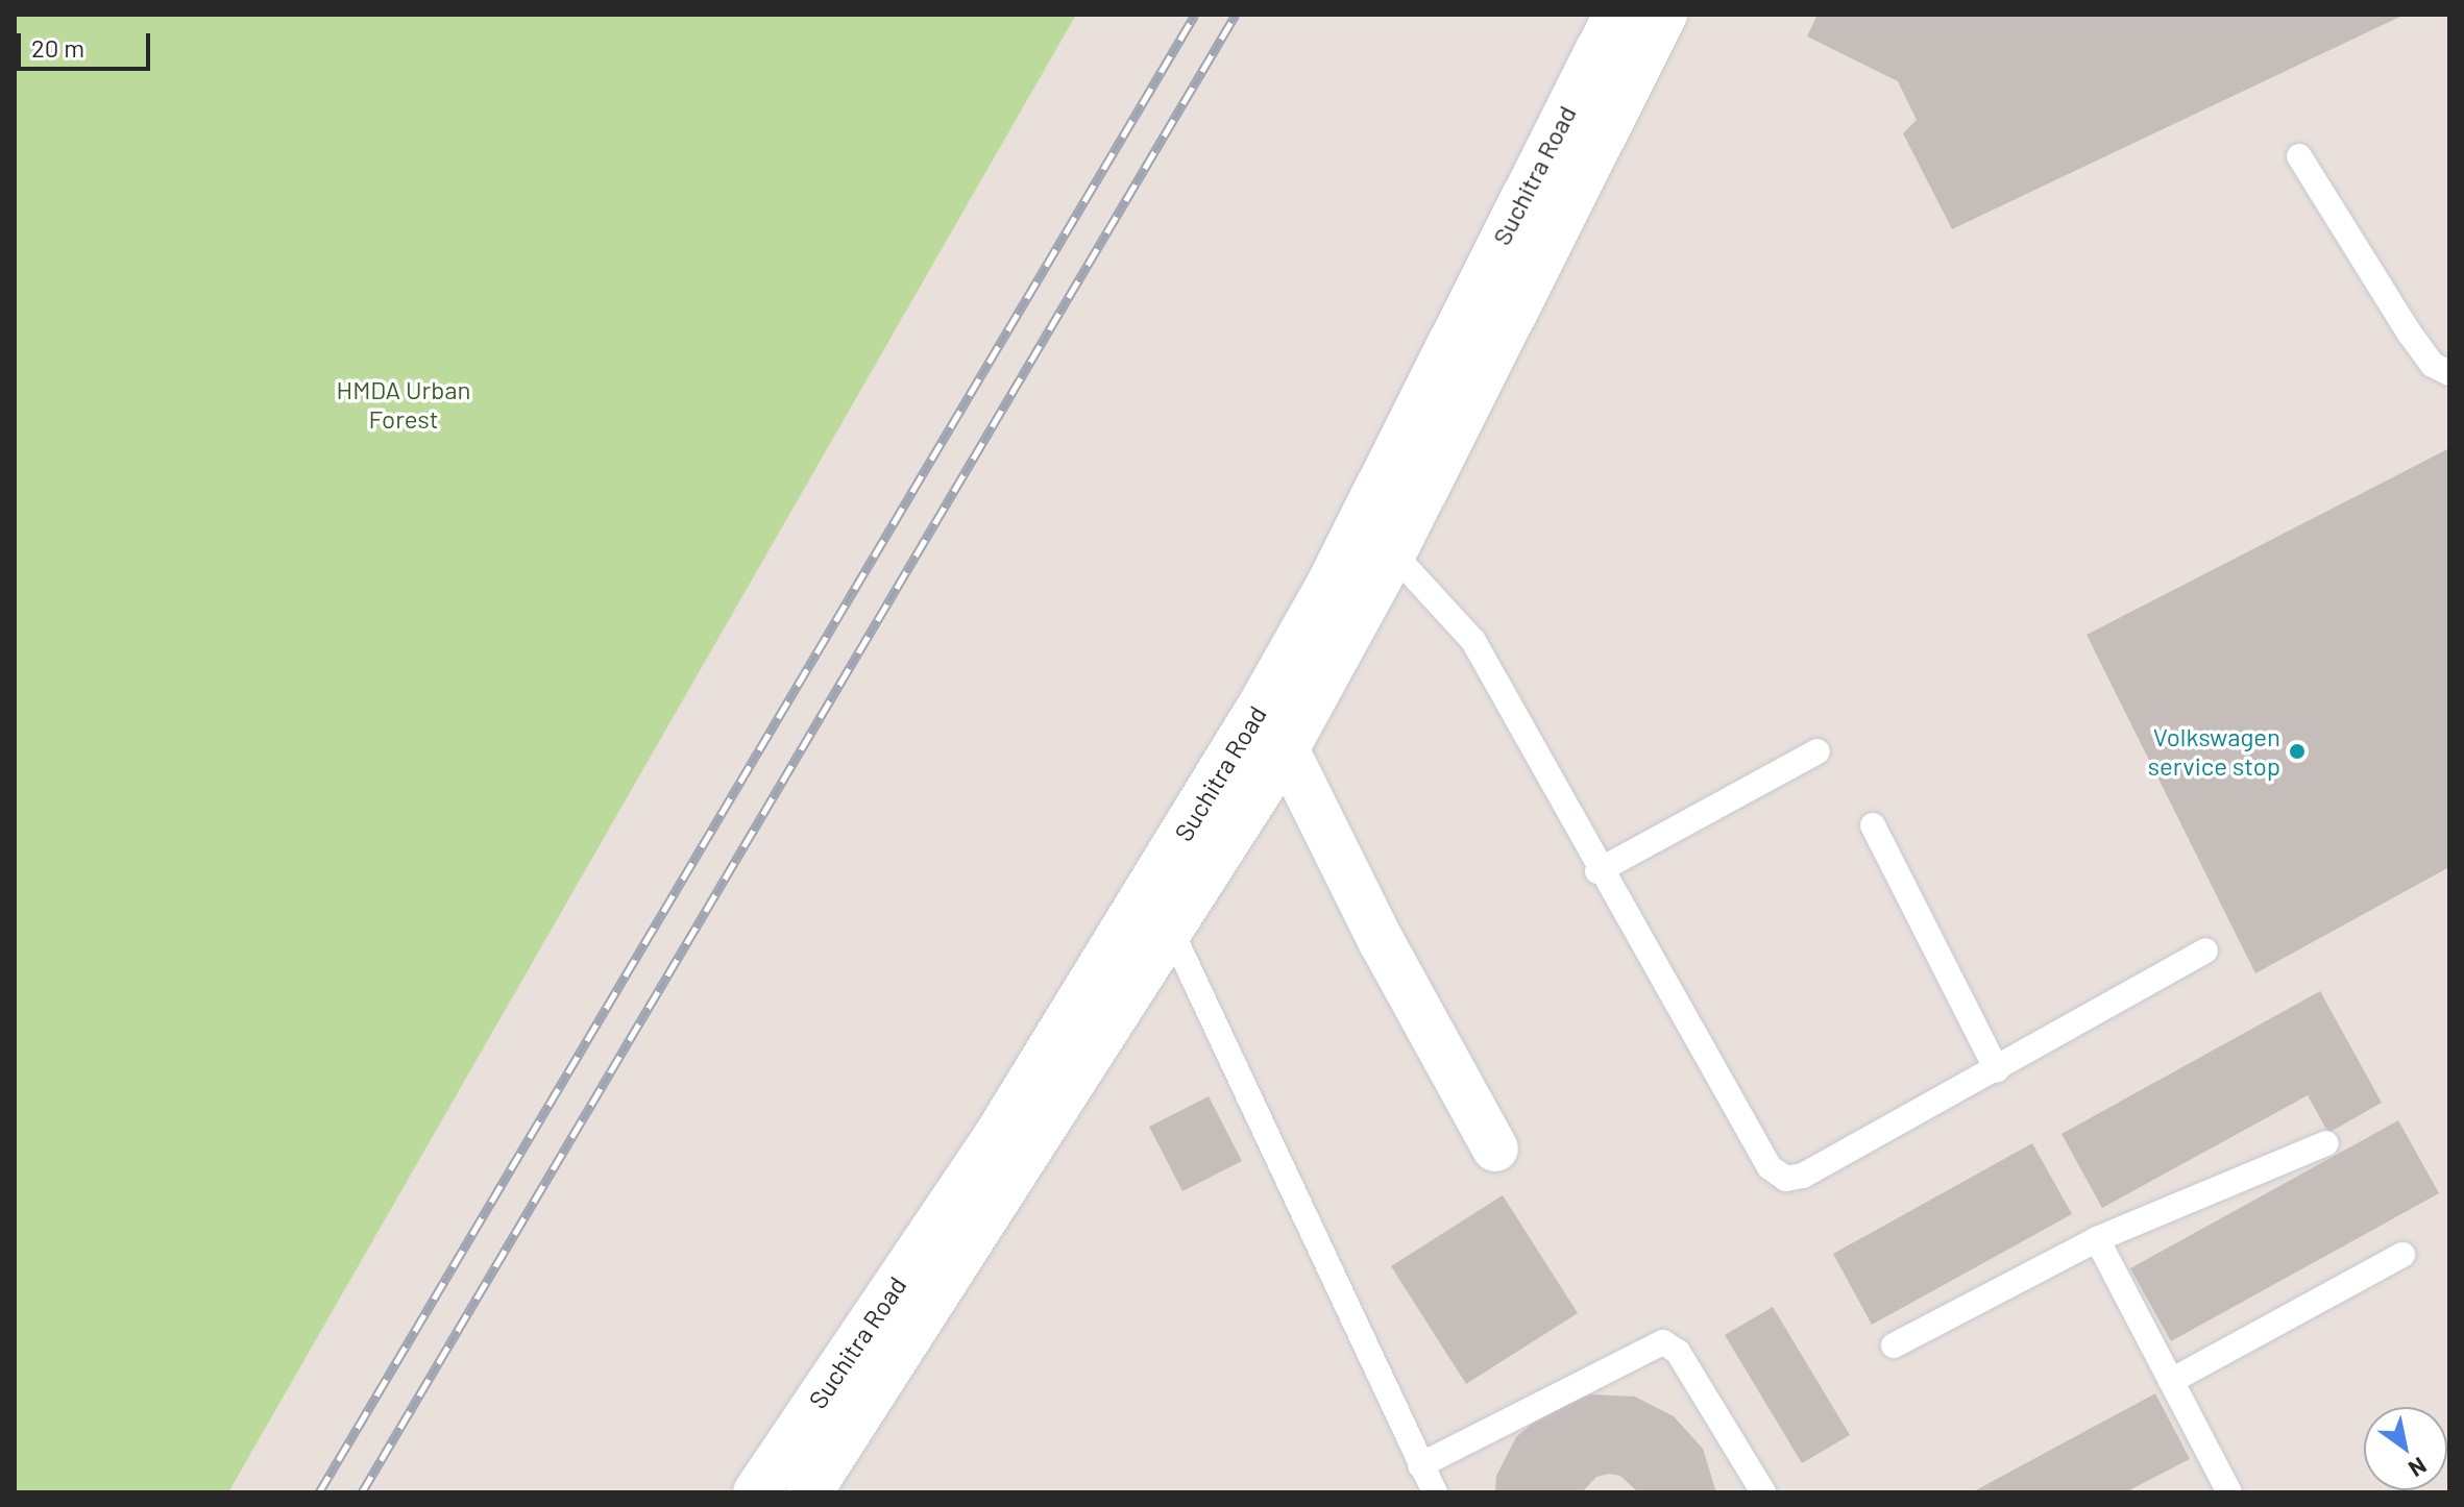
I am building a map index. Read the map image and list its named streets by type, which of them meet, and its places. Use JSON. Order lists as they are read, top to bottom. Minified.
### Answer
{"streets":{"main road":["Suchitra Road"]},"parks":["HMDA Urban Forest"],"places":["Volkswagen service stop"],"scale_bar":"20 m","north":"bottom right"}
